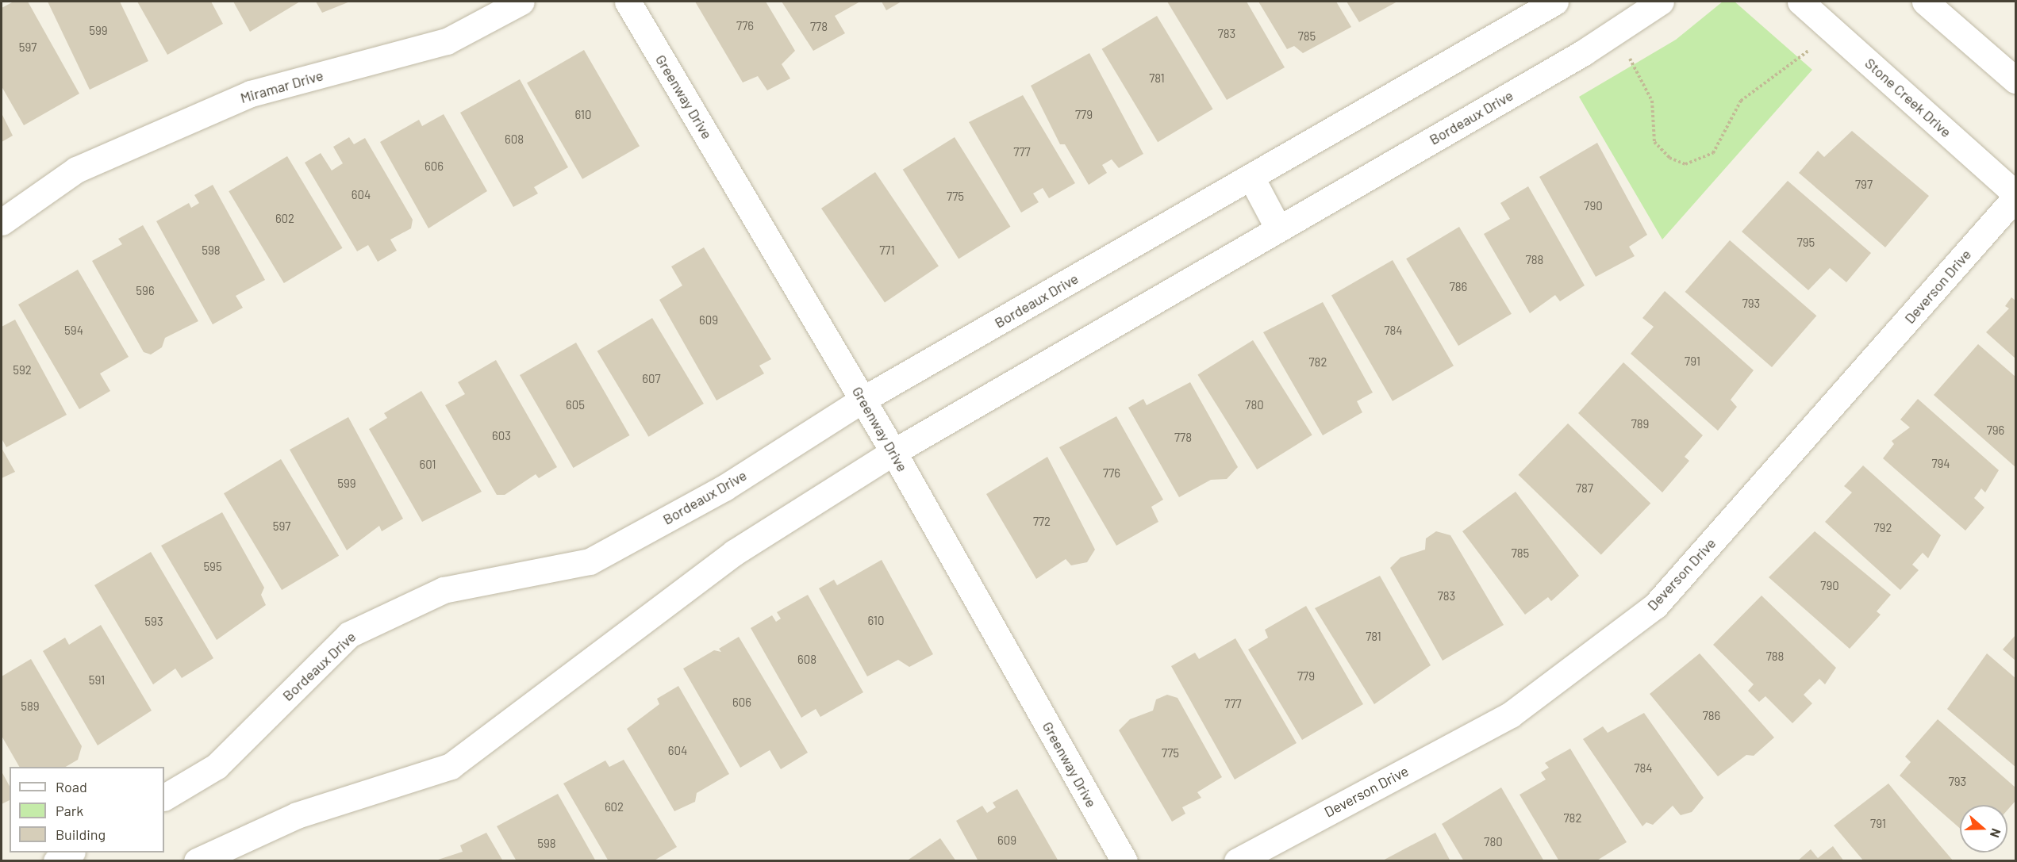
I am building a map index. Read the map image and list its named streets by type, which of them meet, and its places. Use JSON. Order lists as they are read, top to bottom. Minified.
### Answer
{"streets":{"street":["Miramar Drive","Greenway Drive","Stone Creek Drive","Bordeaux Drive","Deverson Drive"]},"crossings":[["Greenway Drive","Bordeaux Drive"],["Stone Creek Drive","Deverson Drive"]],"house_numbers":["776","778","599","783","785","597","781","610","779","608","777","606","797","604","775","790","602","795","598","771","788","786","596","793","609","594","784","791","782","592","607","605","780","789","796","603","778","794","601","776","599","787","772","597","792","785","595","790","783","610","593","781","788","608","779","591","606","777","589","786","604","775","784","793","602","782","791","609","780","598"],"legend":["Road","Park","Building"],"north":"right"}
